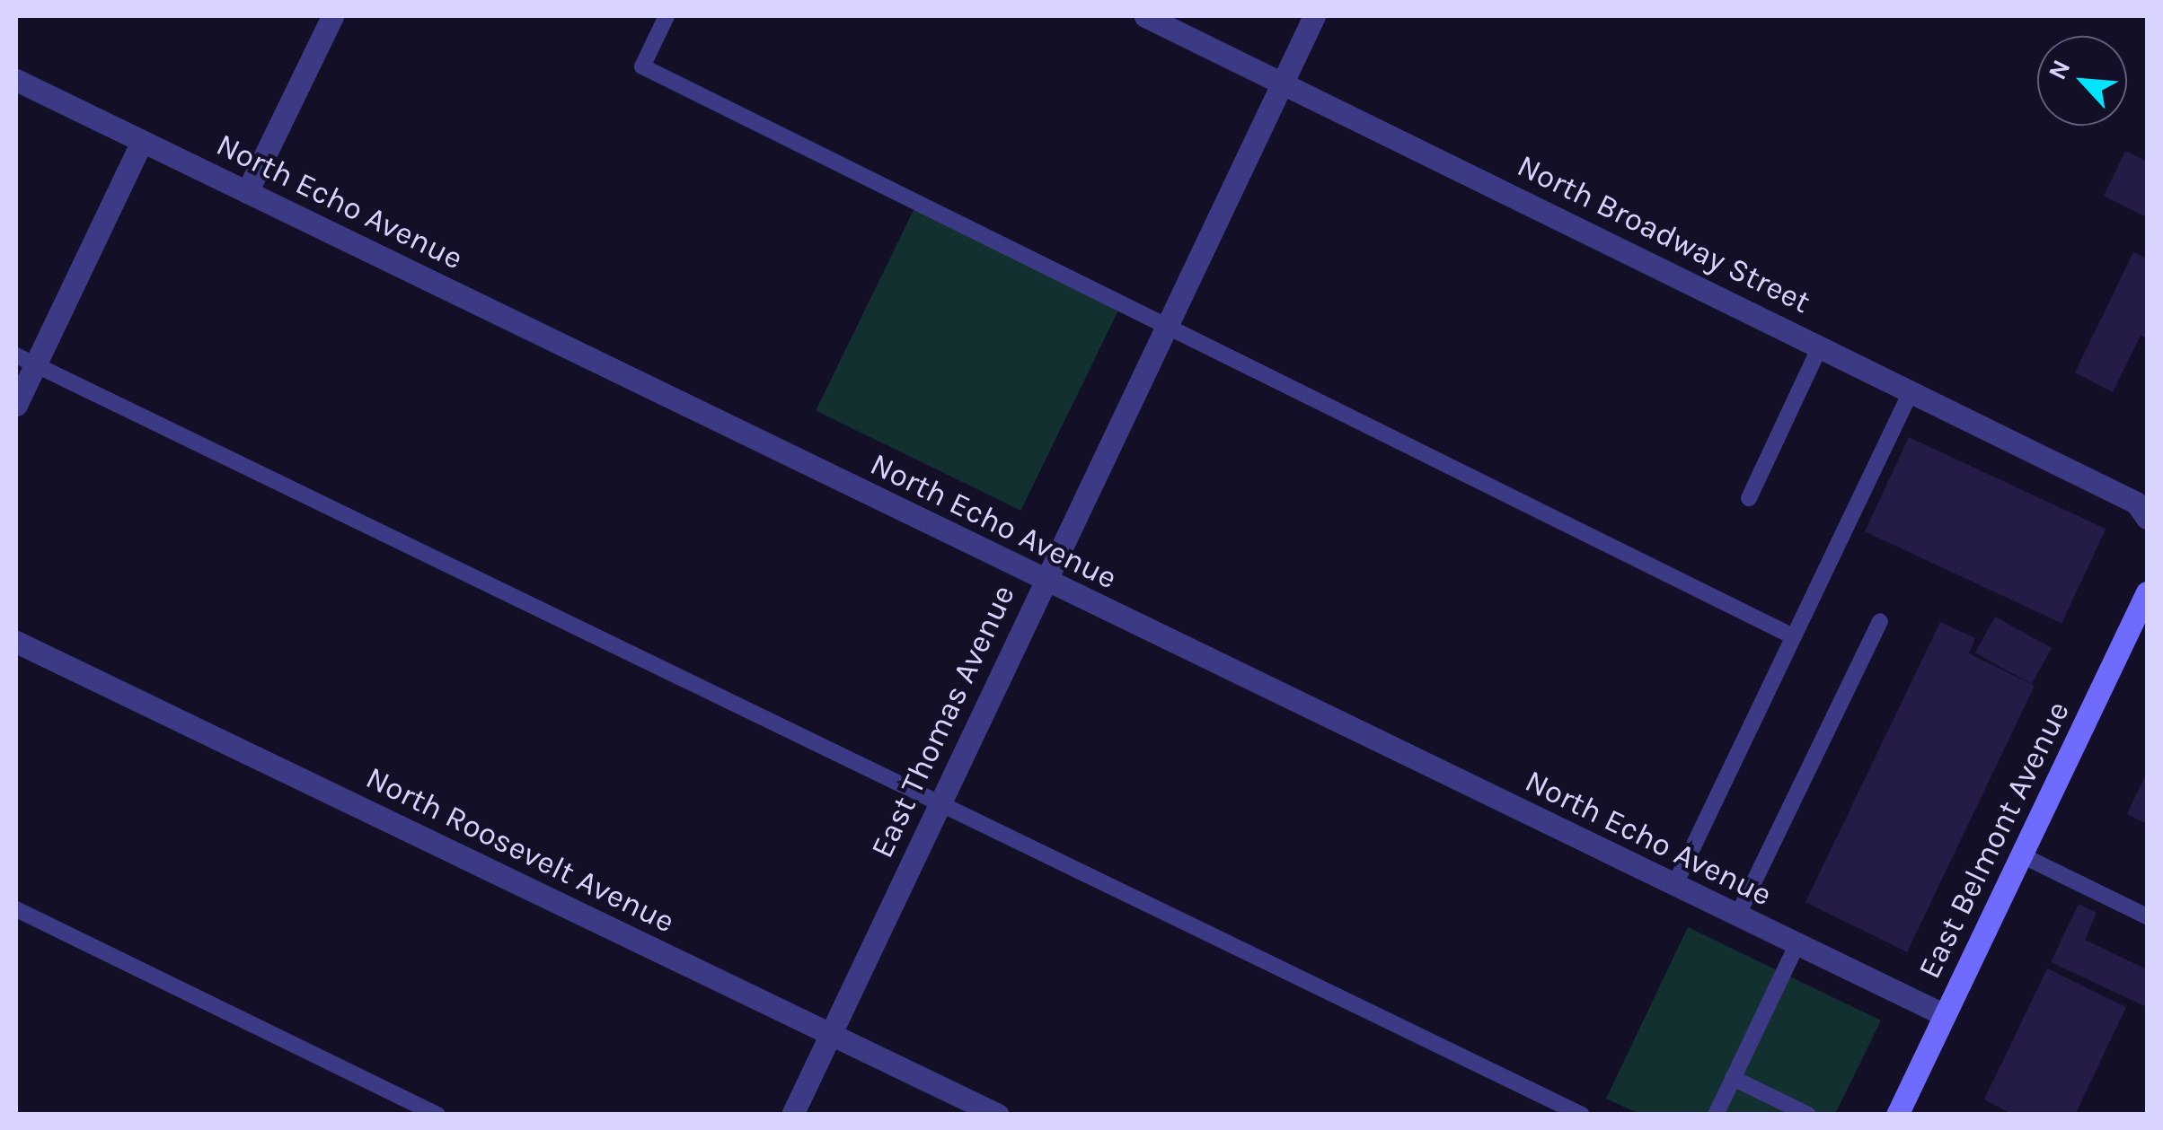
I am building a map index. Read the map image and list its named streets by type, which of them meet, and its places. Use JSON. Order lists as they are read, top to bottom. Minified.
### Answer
{"streets":{"main road":["East Belmont Avenue"],"street":["North Echo Avenue","North Broadway Street","East Thomas Avenue","North Roosevelt Avenue"]},"crossings":[["North Echo Avenue","East Thomas Avenue"],["North Echo Avenue","East Belmont Avenue"],["North Broadway Street","East Thomas Avenue"],["East Thomas Avenue","North Roosevelt Avenue"]],"north":"top left"}
